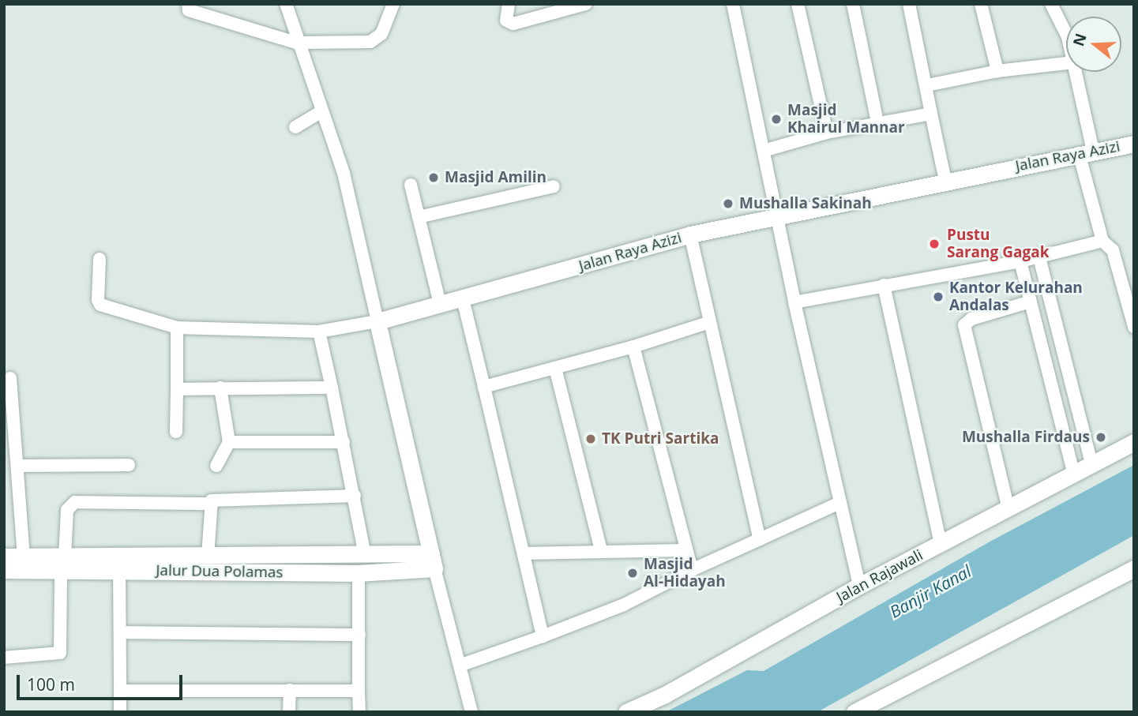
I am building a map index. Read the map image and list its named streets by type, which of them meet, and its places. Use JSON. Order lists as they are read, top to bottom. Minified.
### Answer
{"streets":{"street":["Jalan Raya Azizi","Jalur Dua Polamas","Jalan Rajawali"]},"water":["Banjir Kanal"],"places":["Masjid Khairul Mannar","Masjid Amilin","Mushalla Sakinah","Pustu Sarang Gagak","Kantor Kelurahan Andalas","Mushalla Firdaus","TK Putri Sartika","Masjid Al-Hidayah"],"scale_bar":"100 m","north":"left"}
